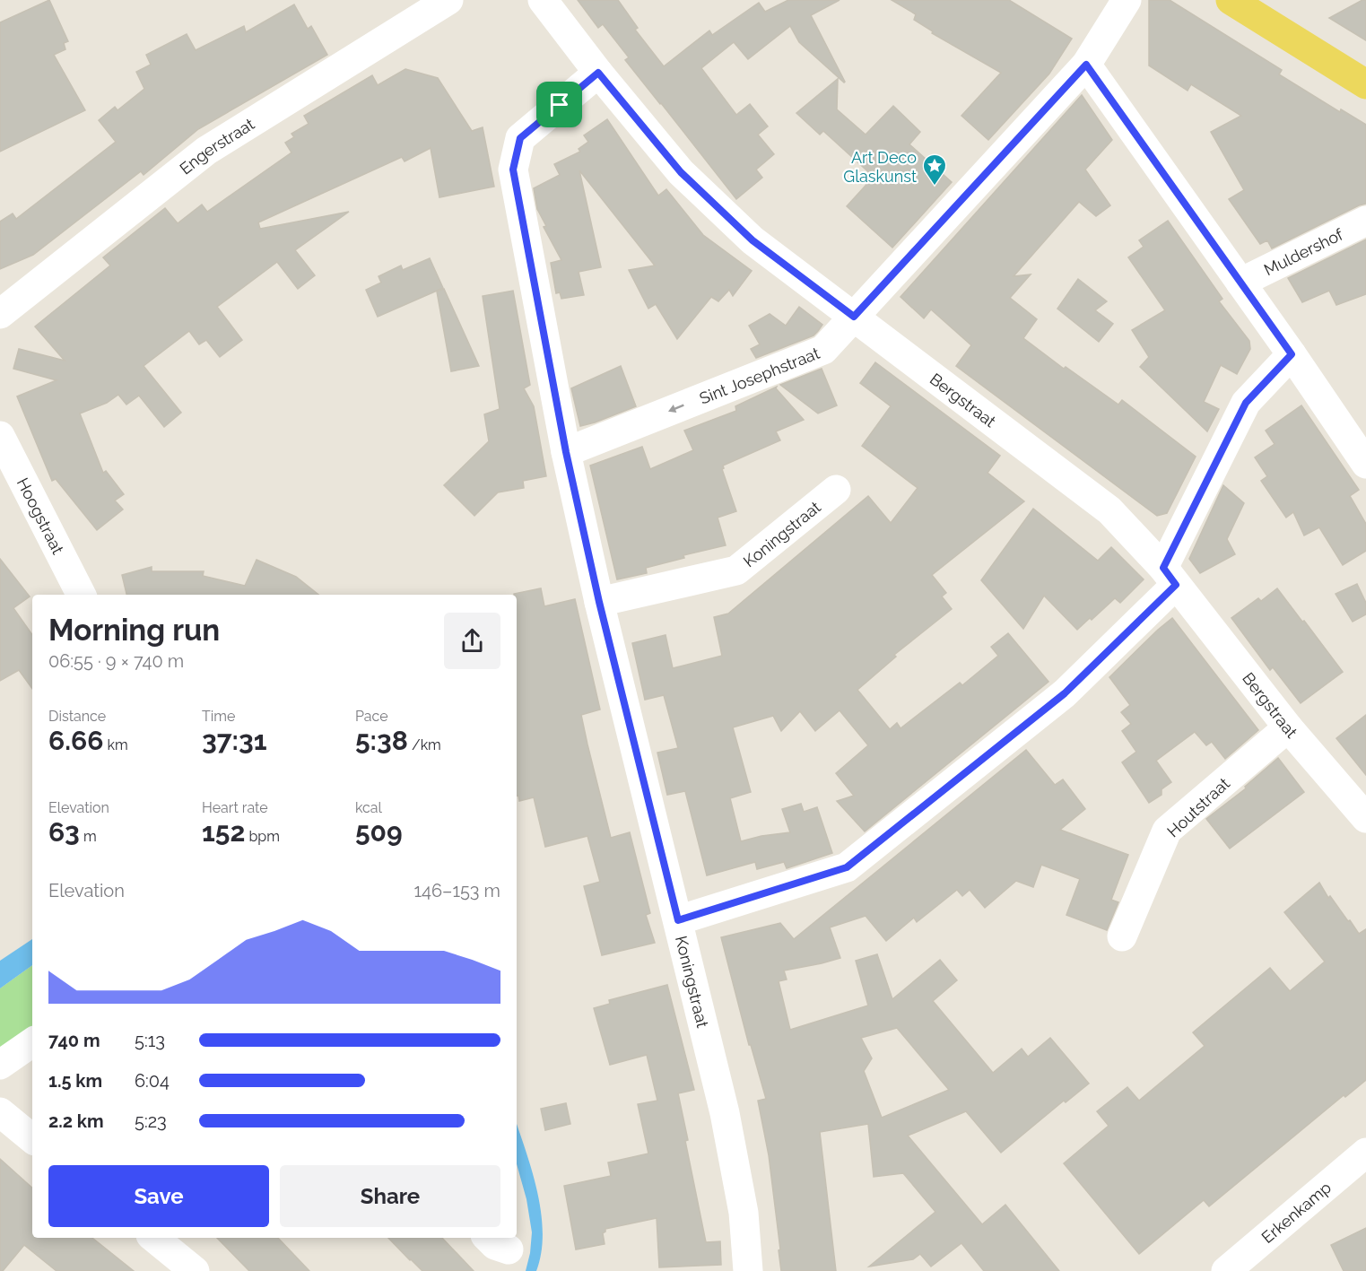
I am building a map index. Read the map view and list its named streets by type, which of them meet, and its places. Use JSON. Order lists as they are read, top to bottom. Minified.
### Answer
{"streets":{"street":["Engerstraat","Muldershof","Sint Josephstraat","Bergstraat","Hoogstraat","Koningstraat","Houtstraat","Erkenkamp"]},"crossings":[["Sint Josephstraat","Bergstraat"],["Sint Josephstraat","Koningstraat"],["Bergstraat","Koningstraat"],["Bergstraat","Houtstraat"]],"one_way":["Sint Josephstraat"],"places":{"place":["Art Deco Glaskunst"]},"page":{"heading":["Morning run","06:55 · 9 × 740 m"],"stats":[["Distance","6.66 km"],["Time","37:31"],["Pace","5:38 /km"],["Elevation","63 m"],["Heart rate","152 bpm"],["kcal","509"]],"chart":["Elevation","146–153 m"],"list":[{"name":"740 m","note":"5:13"},{"name":"1.5 km","note":"6:04"},{"name":"2.2 km","note":"5:23"}],"buttons":["Save","Share"]}}
